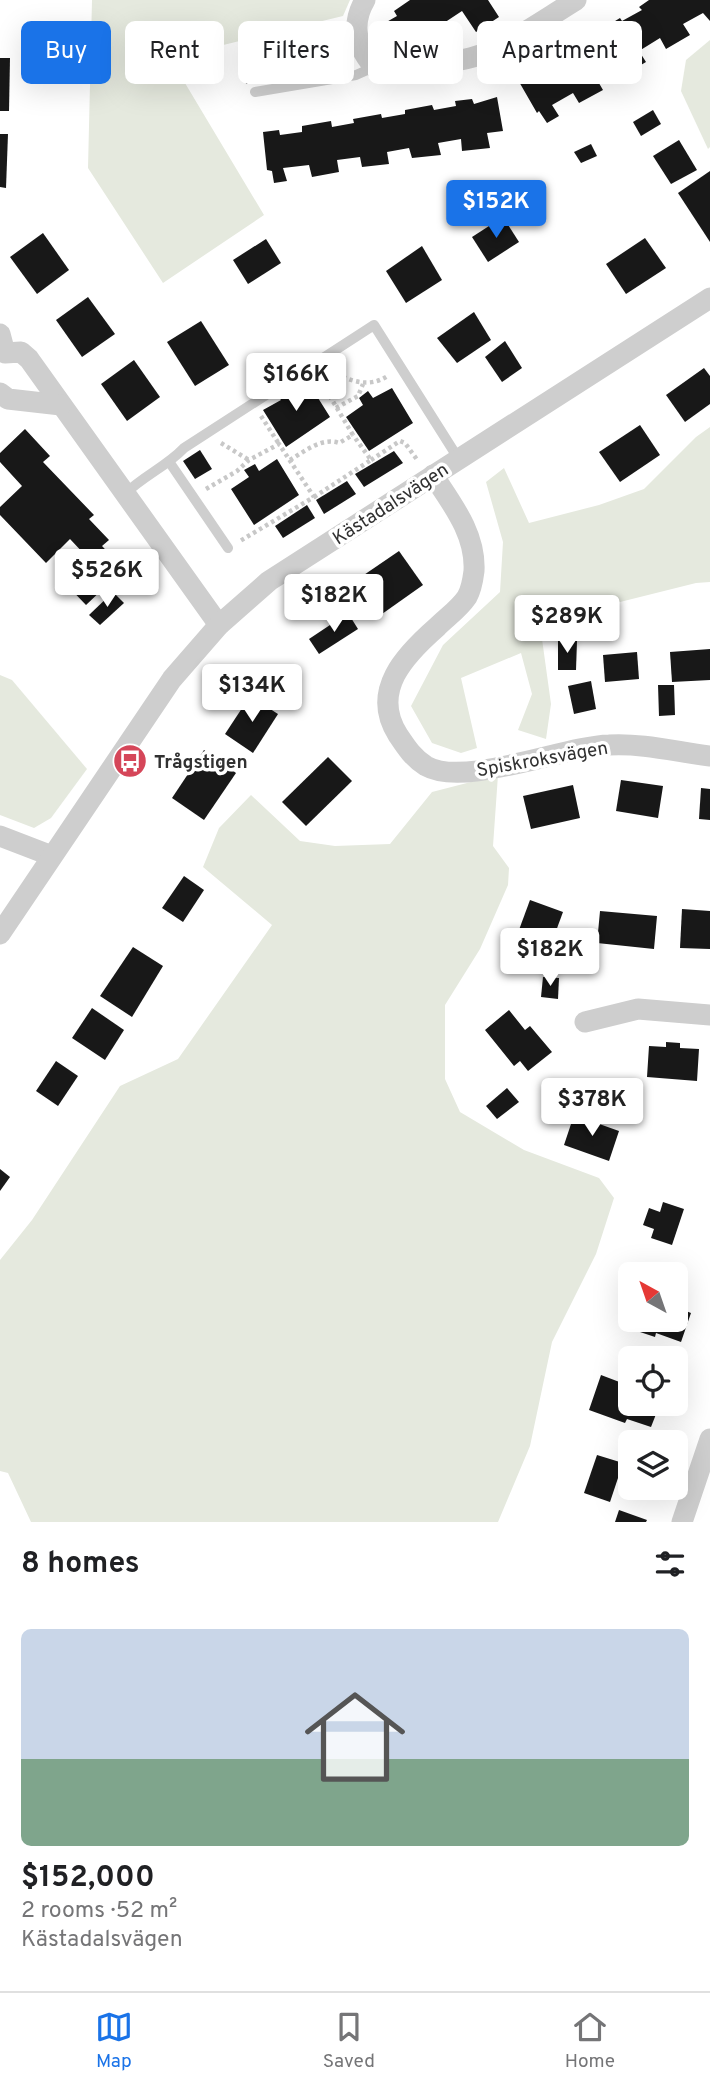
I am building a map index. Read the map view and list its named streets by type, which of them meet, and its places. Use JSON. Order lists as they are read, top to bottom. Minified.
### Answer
{"streets":{"street":["Kästadalsvägen","Spiskroksvägen"]},"crossings":[["Kästadalsvägen","Spiskroksvägen"]],"places":{"bus stop":["Trågstigen"]},"north":"top left","page":{"chip":["Buy","Rent","Filters","New","Apartment"],"price":["$152K","$166K","$526K","$182K","$289K","$134K","$182K","$378K"],"heading":"8 homes","list":[{"name":"$152,000","note":"2 rooms · 52 m² · Kästadalsvägen"}],"tabs":["Map","Saved","Home"]}}
